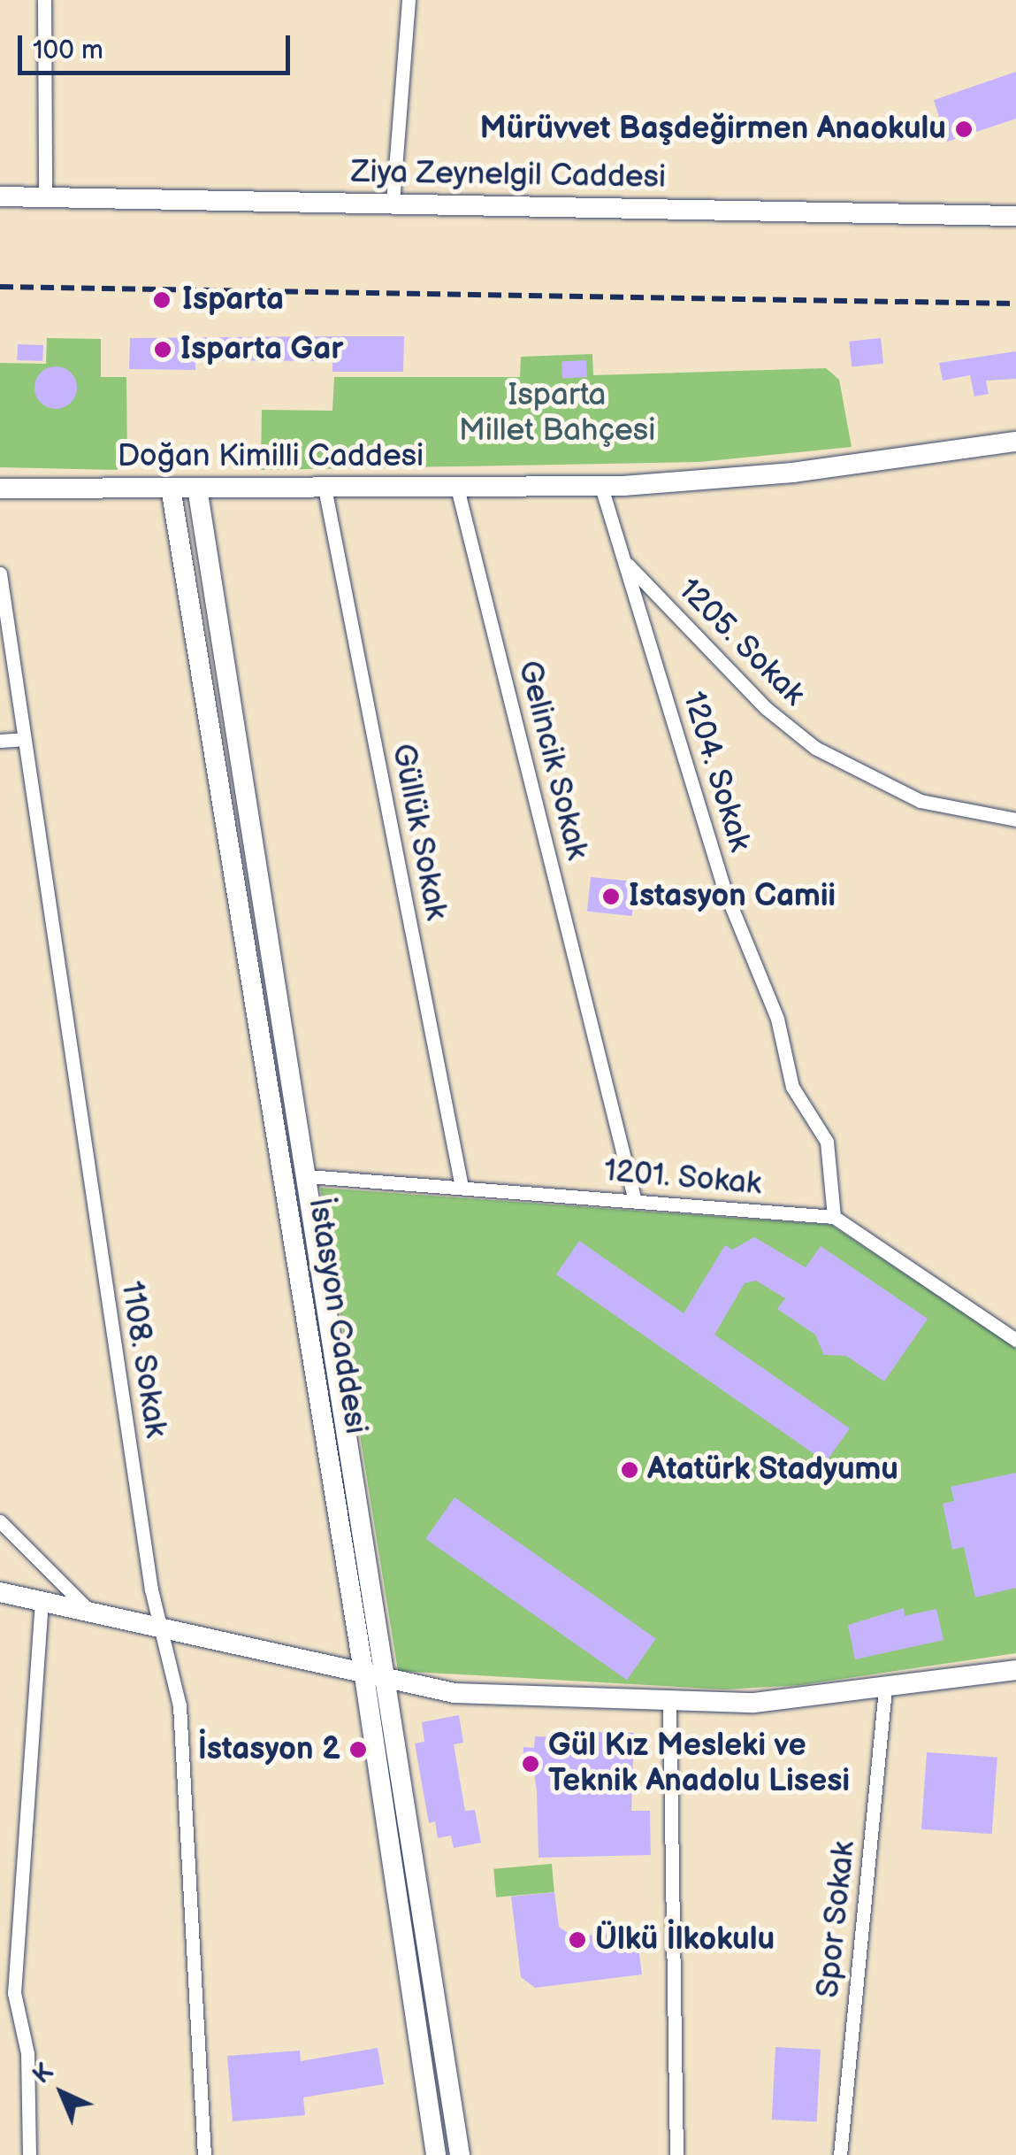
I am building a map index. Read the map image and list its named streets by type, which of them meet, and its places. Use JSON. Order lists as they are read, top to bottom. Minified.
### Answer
{"streets":{"main road":["Ziya Zeynelgil Caddesi","Doğan Kimilli Caddesi","İstasyon Caddesi"],"street":["1205. Sokak","Gelincik Sokak","1204. Sokak","Güllük Sokak","1201. Sokak","1108. Sokak","Spor Sokak"]},"crossings":[["Doğan Kimilli Caddesi","Gelincik Sokak"],["Doğan Kimilli Caddesi","1204. Sokak"],["Doğan Kimilli Caddesi","Güllük Sokak"],["Doğan Kimilli Caddesi","İstasyon Caddesi"],["1205. Sokak","1204. Sokak"],["Gelincik Sokak","1201. Sokak"],["1204. Sokak","1201. Sokak"],["Güllük Sokak","1201. Sokak"],["1201. Sokak","İstasyon Caddesi"]],"parks":["Isparta Millet Bahçesi"],"places":["Mürüvvet Başdeğirmen Anaokulu","Isparta","Isparta Gar","Istasyon Camii","Atatürk Stadyumu","İstasyon 2","Gül Kız Mesleki ve Teknik Anadolu Lisesi","Ülkü İlkokulu"],"scale_bar":"100 m","north":"top left"}
